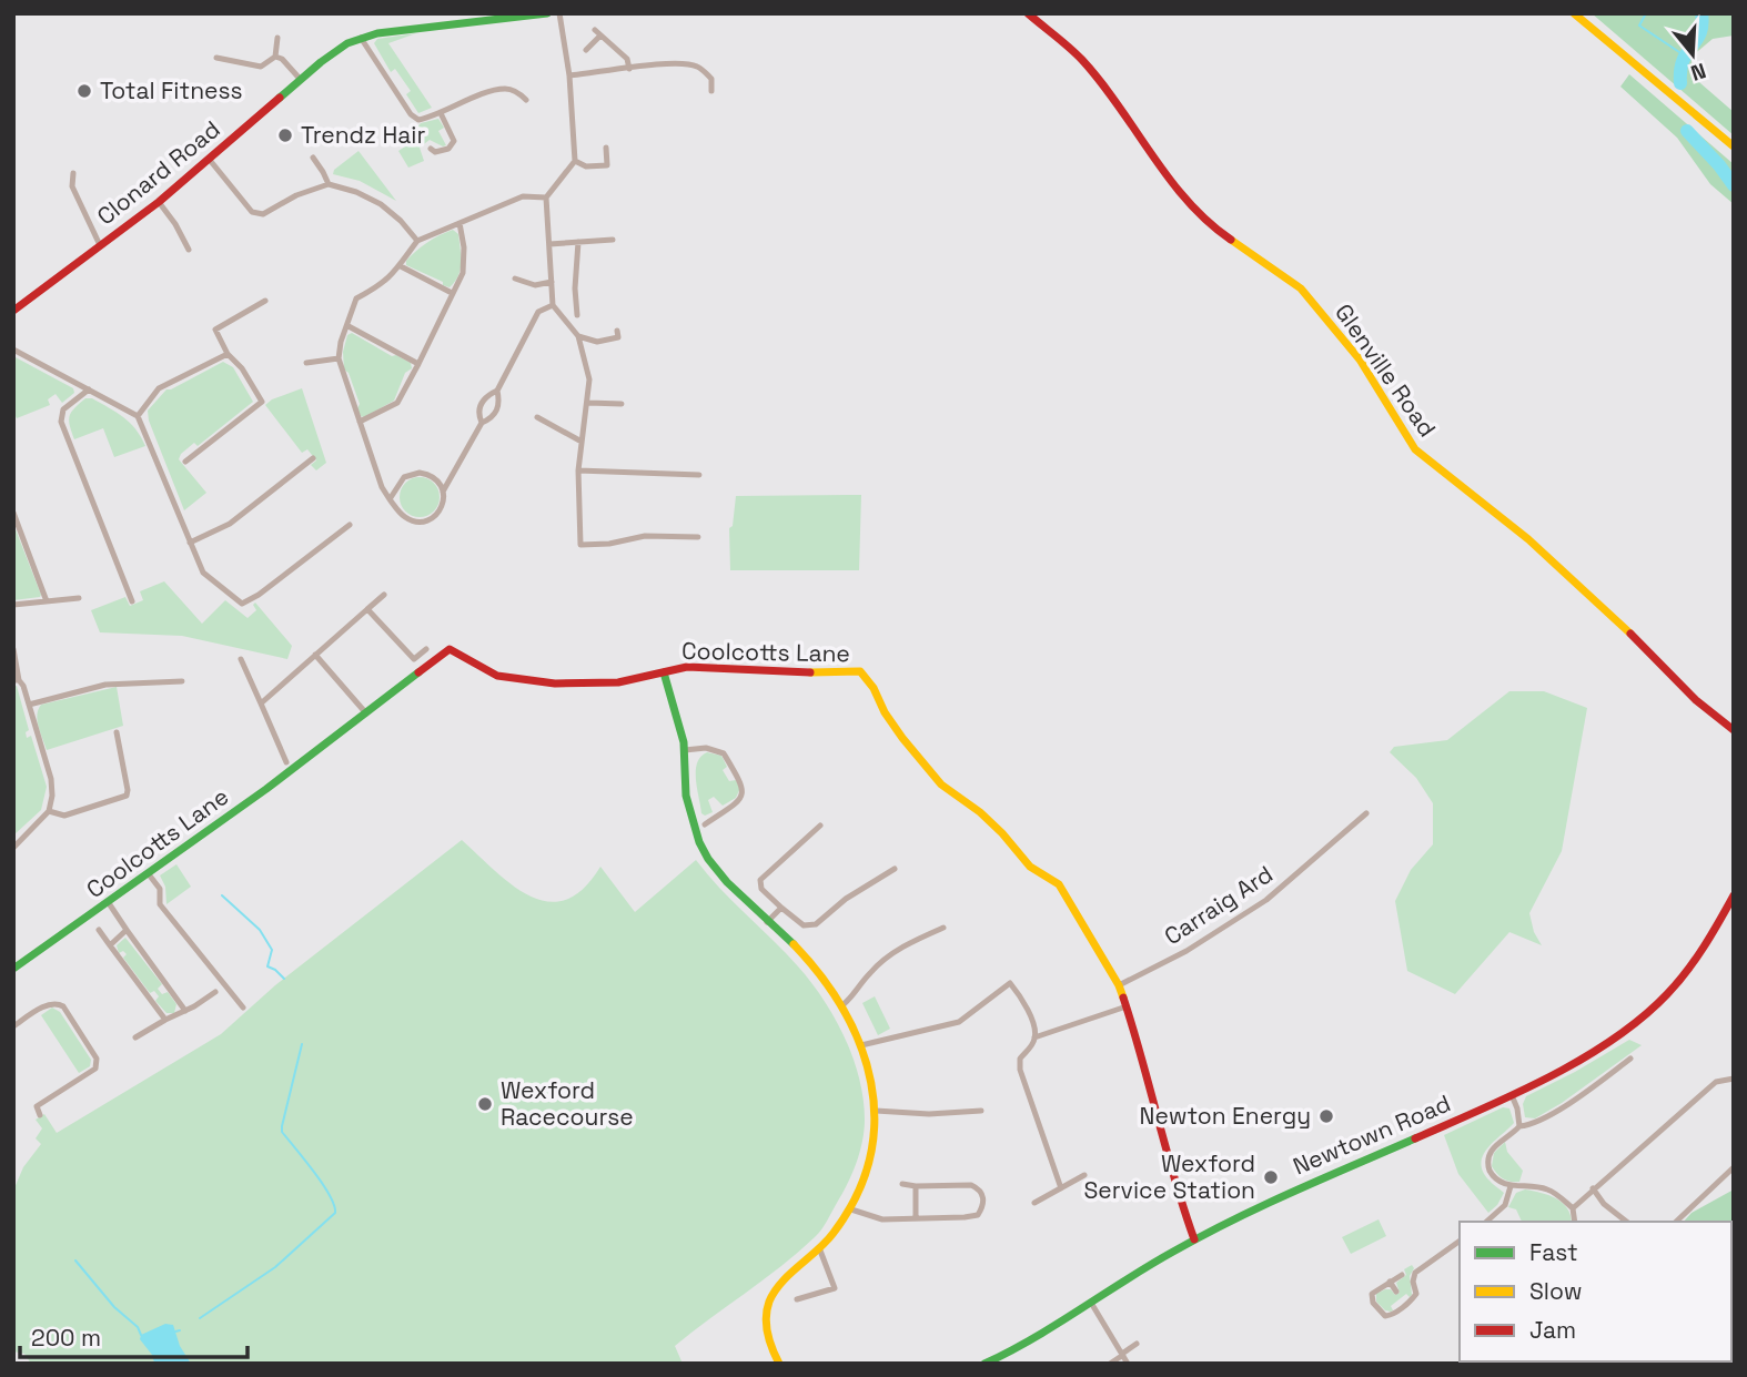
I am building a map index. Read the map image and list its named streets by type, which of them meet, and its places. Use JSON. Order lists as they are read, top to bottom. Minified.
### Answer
{"streets":{"main road":["Clonard Road","Glenville Road","Coolcotts Lane","Newtown Road"],"street":["Carraig Ard"]},"crossings":[["Coolcotts Lane","Carraig Ard"],["Coolcotts Lane","Newtown Road"]],"places":["Total Fitness","Trendz Hair","Wexford Racecourse","Newton Energy","Wexford Service Station"],"legend":["Fast","Slow","Jam"],"scale_bar":"200 m","north":"bottom"}
